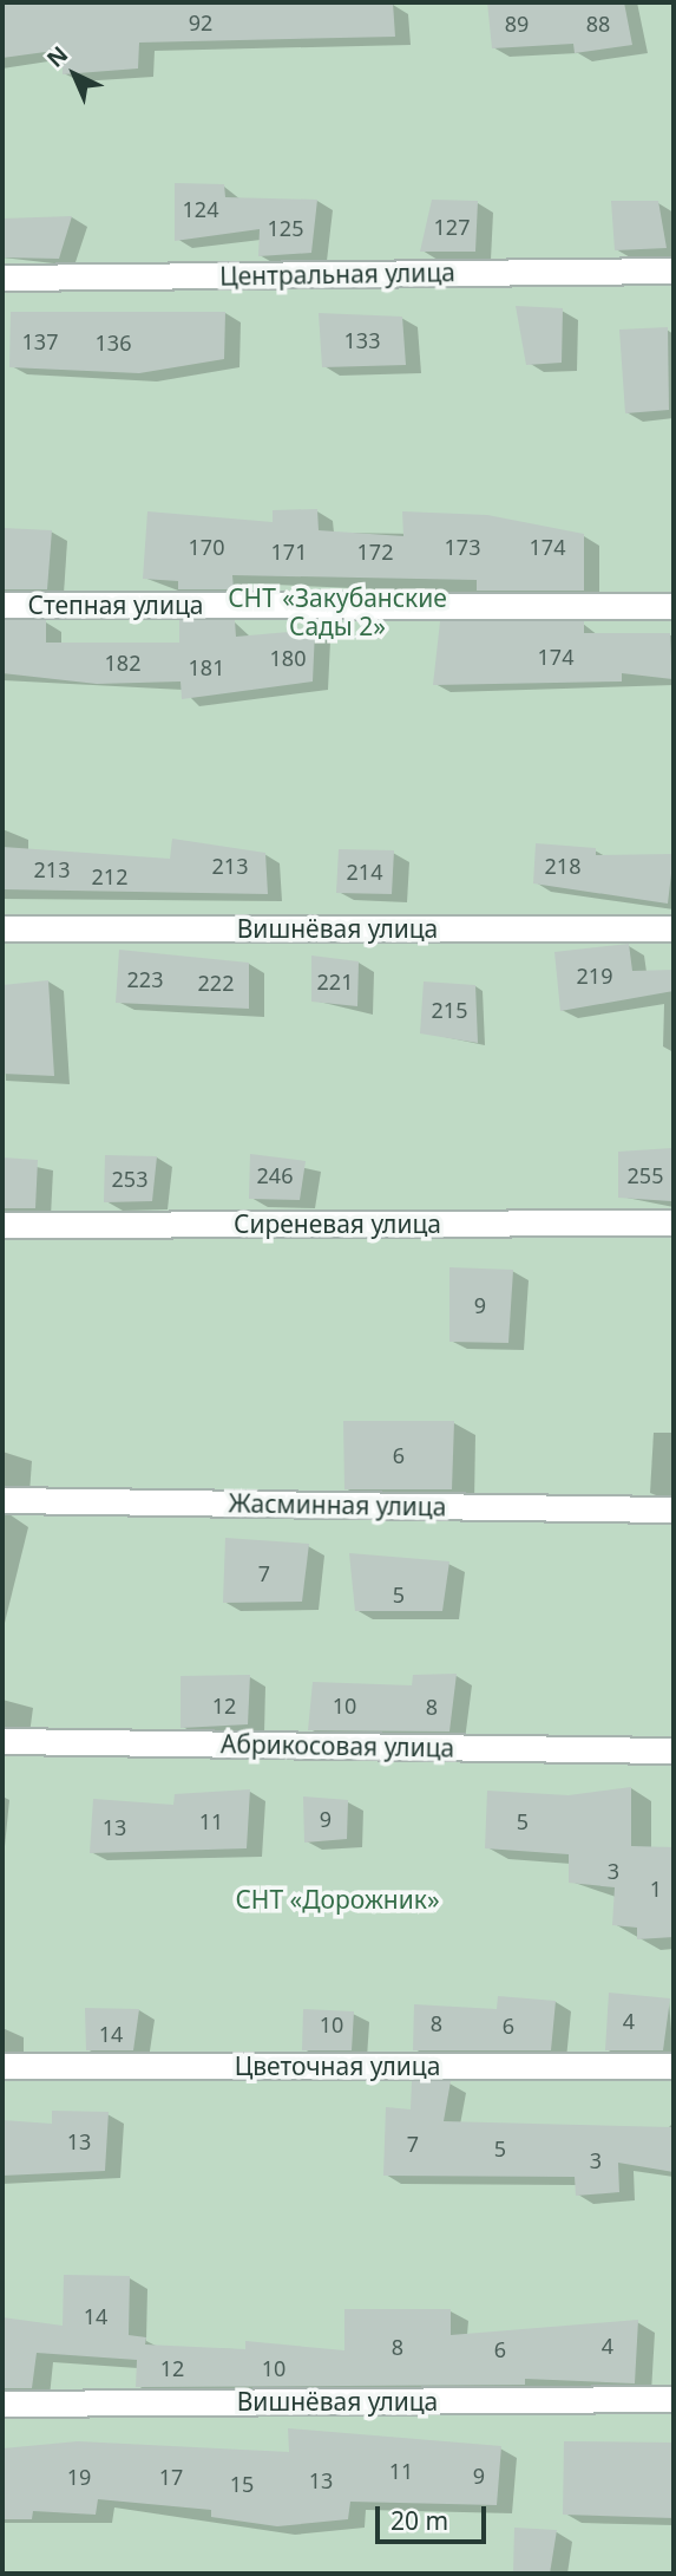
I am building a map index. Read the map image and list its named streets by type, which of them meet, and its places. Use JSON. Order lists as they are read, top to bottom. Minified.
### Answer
{"streets":{"street":["Центральная улица","Степная улица","Вишнёвая улица","Сиреневая улица","Жасминная улица","Абрикосовая улица","Цветочная улица"]},"parks":["СНТ «Закубанские Сады 2»","СНТ «Дорожник»"],"house_numbers":["92","89","88","124","127","125","133","137","136","170","173","174","171","172","174","180","182","181","213","218","213","214","212","219","223","221","222","215","246","255","253","9","6","7","5","12","10","8","9","11","5","13","3","1","4","8","10","6","14","13","7","5","3","14","4","8","6","12","10","11","9","19","17","13","15"],"scale_bar":"20 m","north":"top left"}
